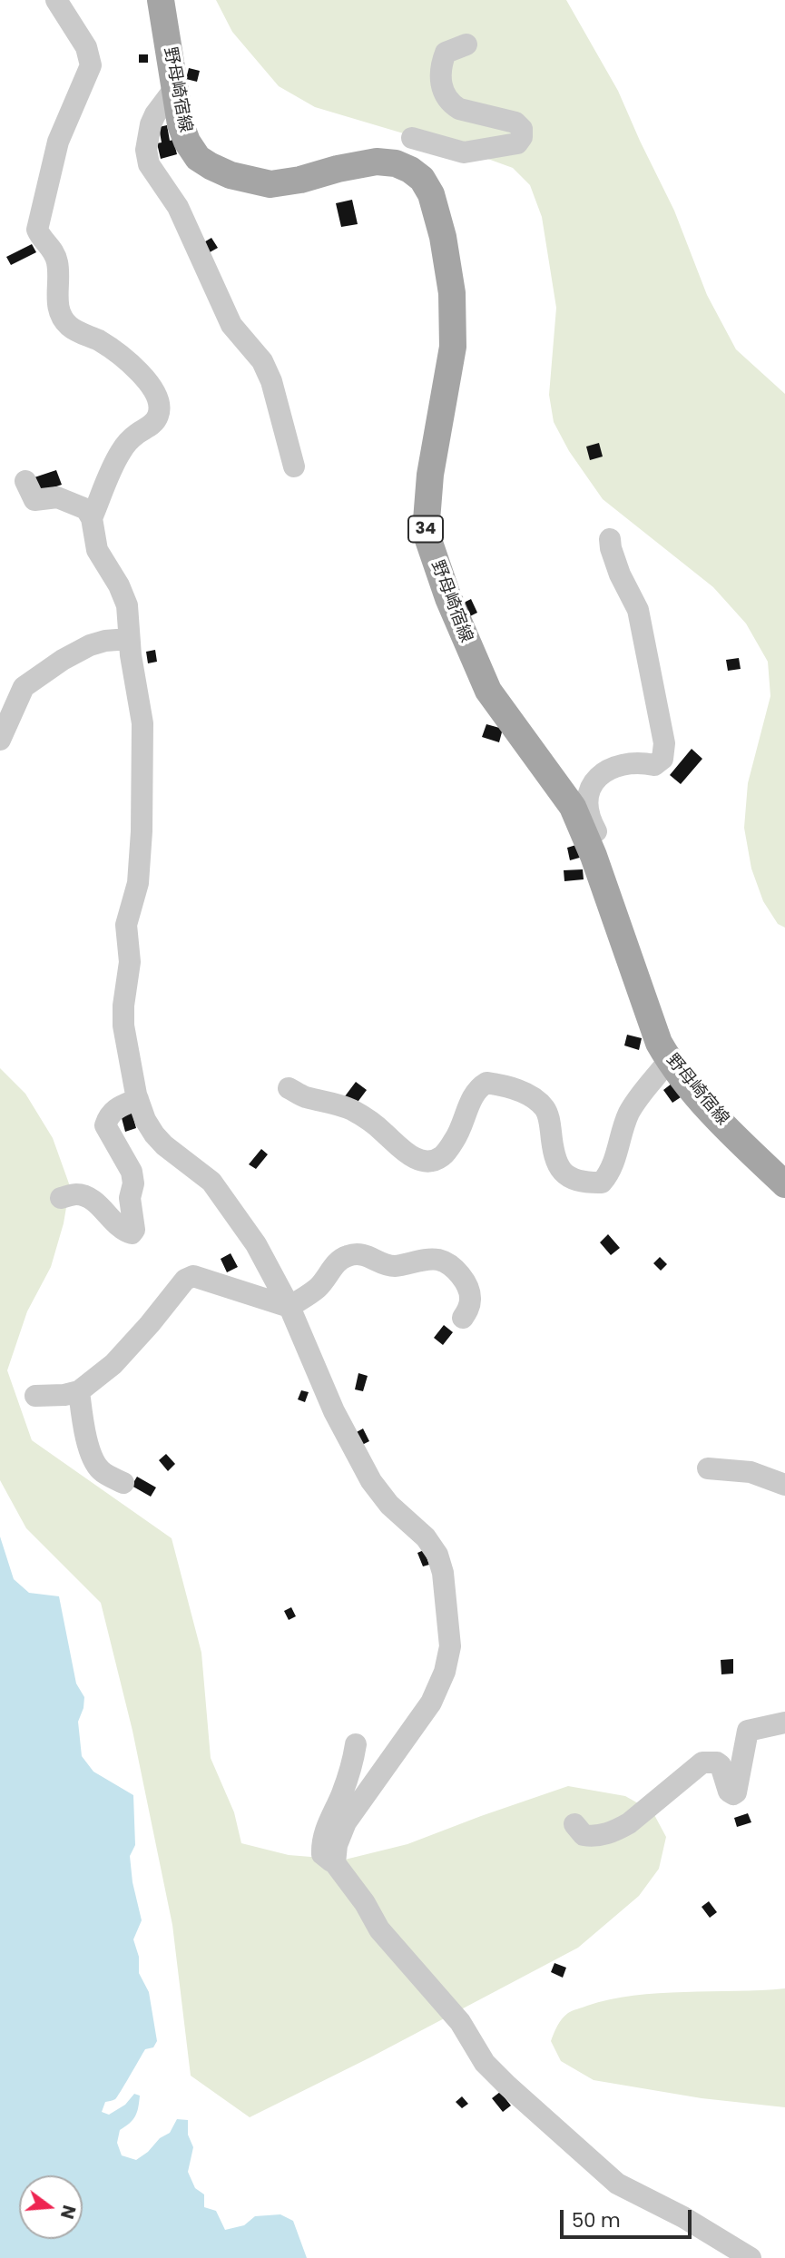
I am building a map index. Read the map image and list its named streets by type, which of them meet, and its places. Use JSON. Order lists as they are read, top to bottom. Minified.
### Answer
{"streets":{"main road":["野母崎宿線","34"]},"scale_bar":"50 m","north":"right"}
